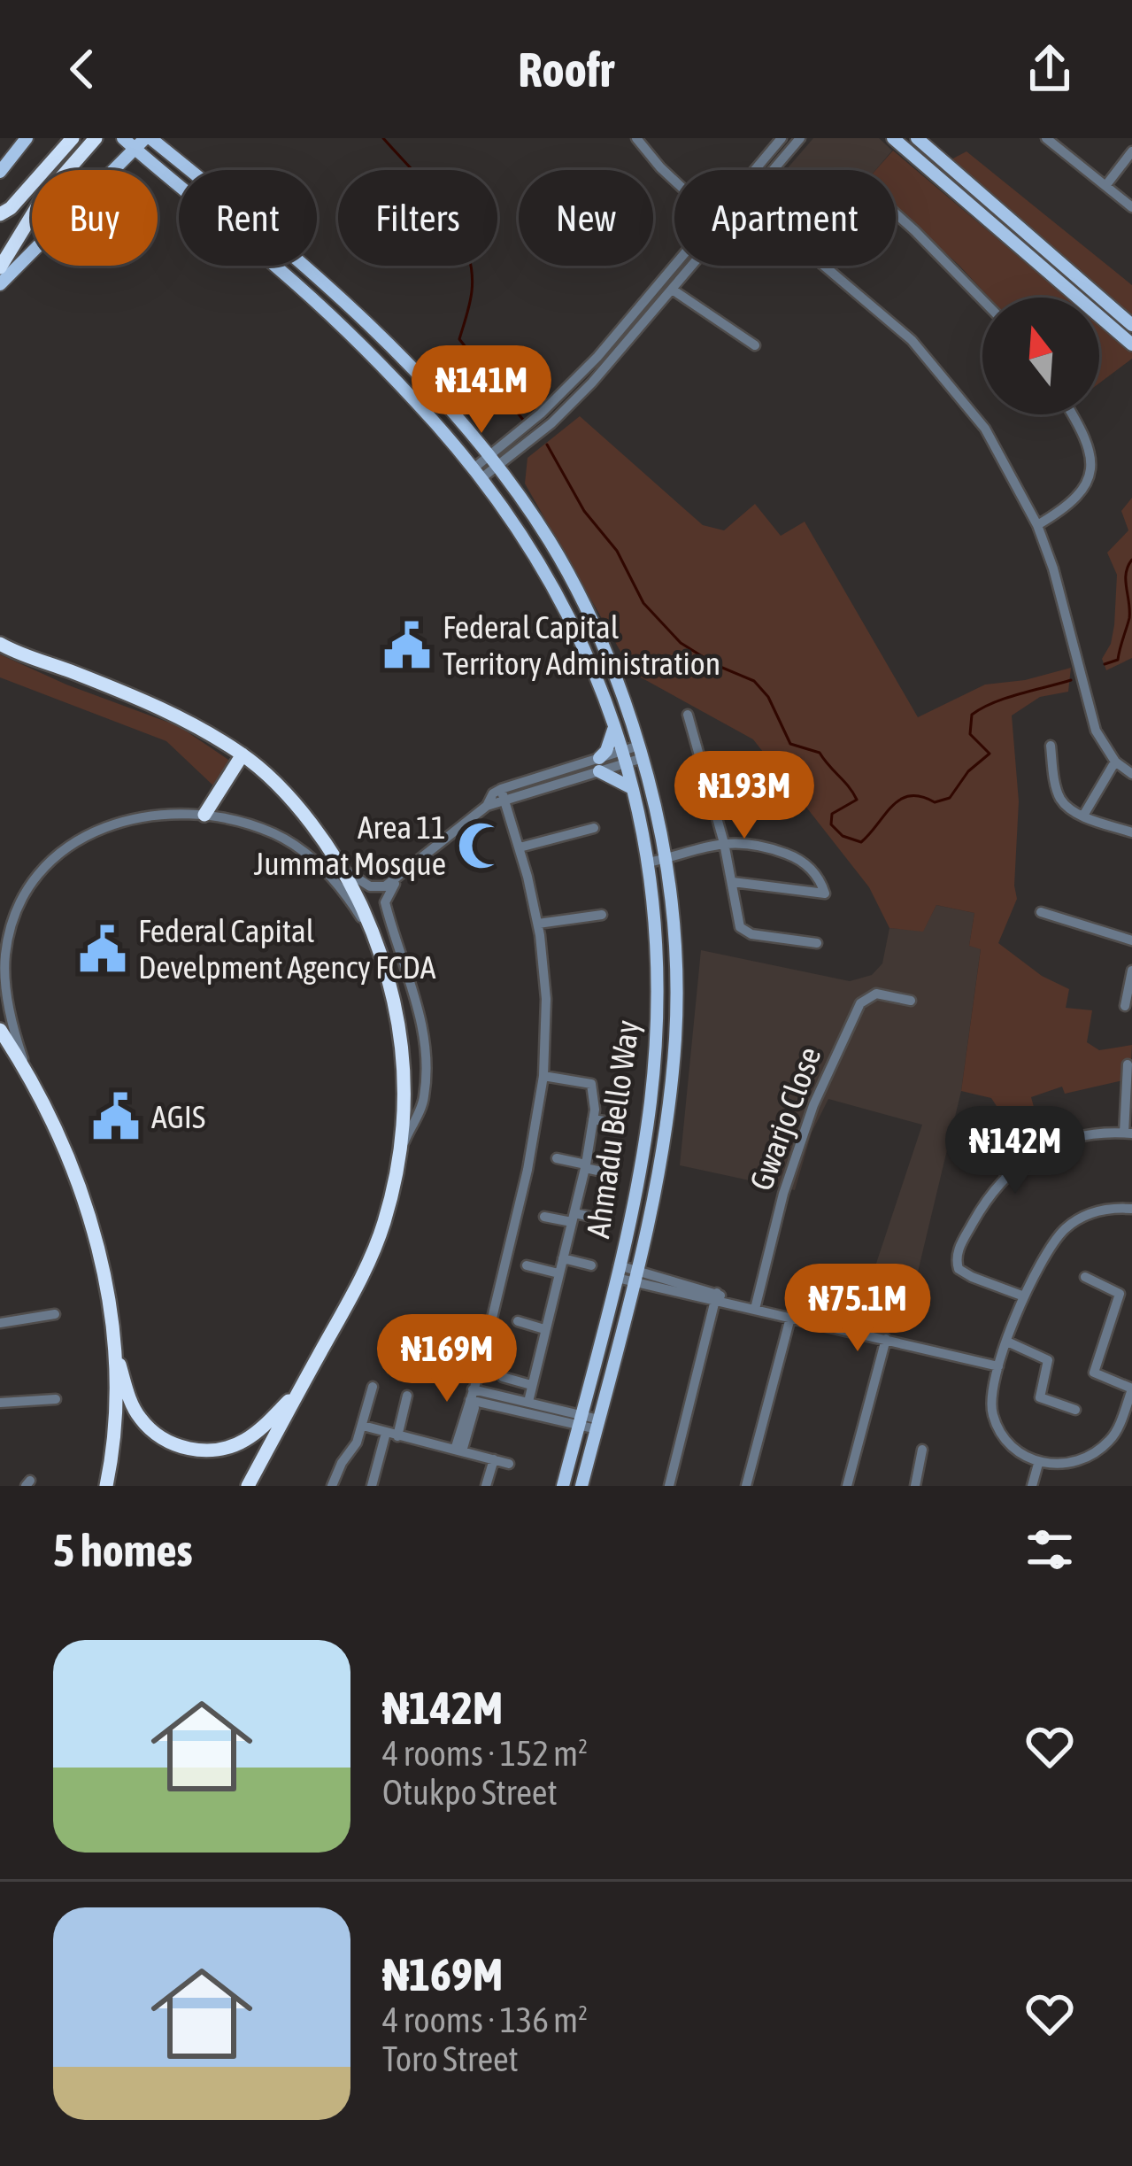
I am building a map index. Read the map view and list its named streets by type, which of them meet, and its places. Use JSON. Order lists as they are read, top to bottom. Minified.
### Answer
{"streets":{"main road":["Ahmadu Bello Way"],"street":["Gwarjo Close"]},"places":{"public building":["Federal Capital Territory Administration","Federal Capital Develpment Agency FCDA","AGIS"],"mosque":["Area 11 Jummat Mosque"]},"north":"top","page":{"header":"Roofr","chip":["Buy","Rent","Filters","New","Apartment"],"price":["₦141M","₦193M","₦142M","₦75.1M","₦169M"],"heading":"5 homes","list":[{"name":"₦142M","note":"4 rooms · 152 m² · Otukpo Street"},{"name":"₦169M","note":"4 rooms · 136 m² · Toro Street"}]}}
